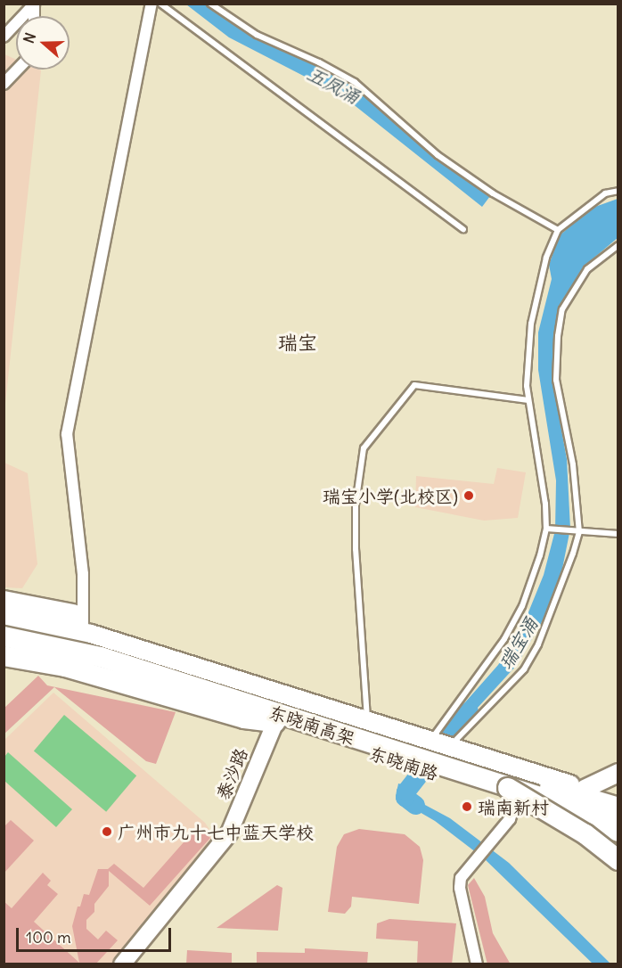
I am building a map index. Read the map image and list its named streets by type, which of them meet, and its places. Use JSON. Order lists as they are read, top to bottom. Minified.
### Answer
{"streets":{"highway":["东晓南高架"],"main road":["东晓南路"],"street":["泰沙路"]},"crossings":[["东晓南高架","东晓南路"],["东晓南路","泰沙路"]],"districts":["瑞宝"],"water":["五凤涌","瑞宝涌"],"places":["瑞宝小学(北校区)","瑞南新村","广州市九十七中蓝天学校"],"scale_bar":"100 m","north":"left"}
